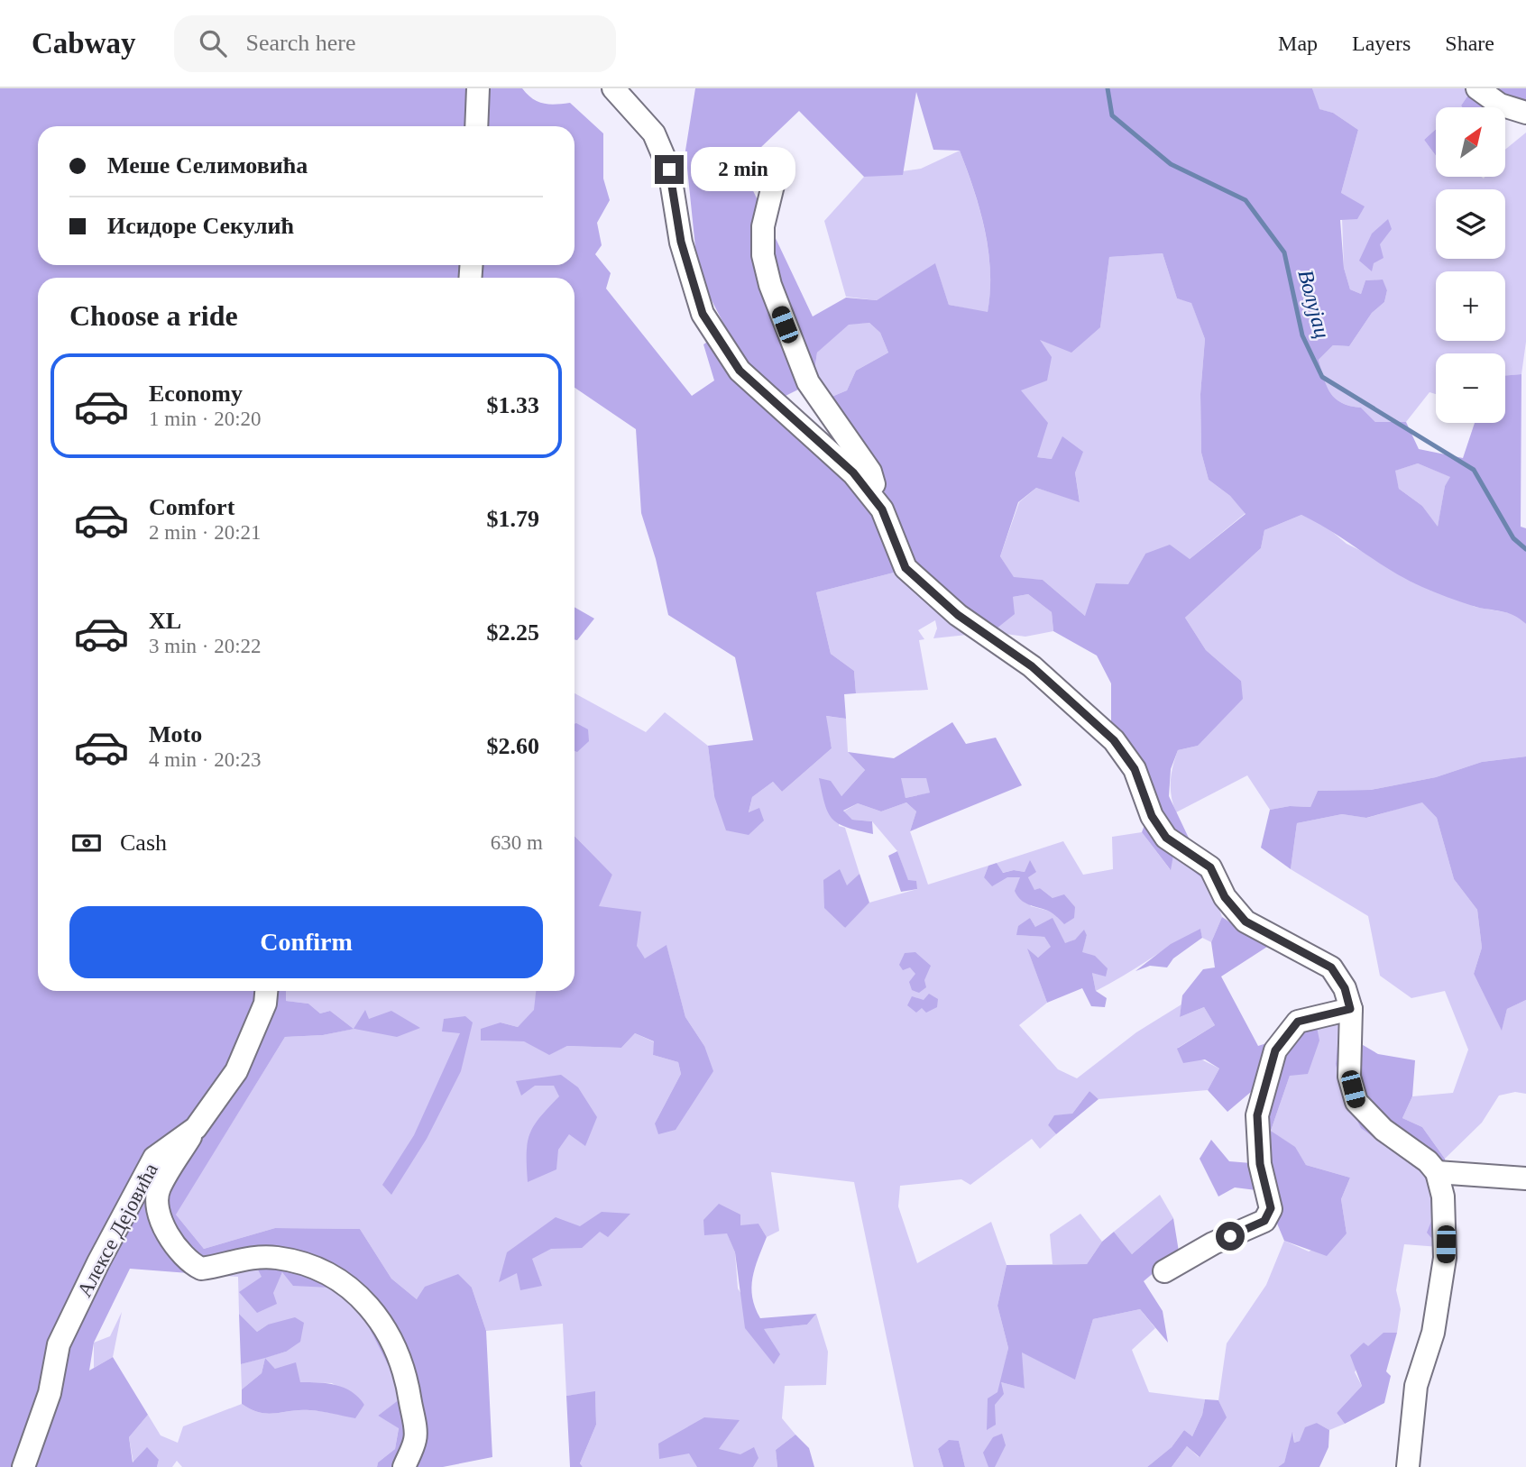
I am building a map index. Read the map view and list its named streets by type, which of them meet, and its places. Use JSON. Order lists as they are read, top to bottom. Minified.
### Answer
{"streets":{"street":["Алексе Дејовића"]},"water":["Волујац"],"north":"top right","page":{"header":"Cabway","search":"Search here","nav":["Map","Layers","Share"],"map_buttons":["+","−"],"banner":["Меше Селимовића","Исидоре Секулић"],"bubble":"2 min","heading":"Choose a ride","list":[{"name":"Economy","note":"1 min · 20:20","value":"$1.33"},{"name":"Comfort","note":"2 min · 20:21","value":"$1.79"},{"name":"XL","note":"3 min · 20:22","value":"$2.25"},{"name":"Moto","note":"4 min · 20:23","value":"$2.60"}],"pay":["Cash","630 m"],"buttons":"Confirm"}}
